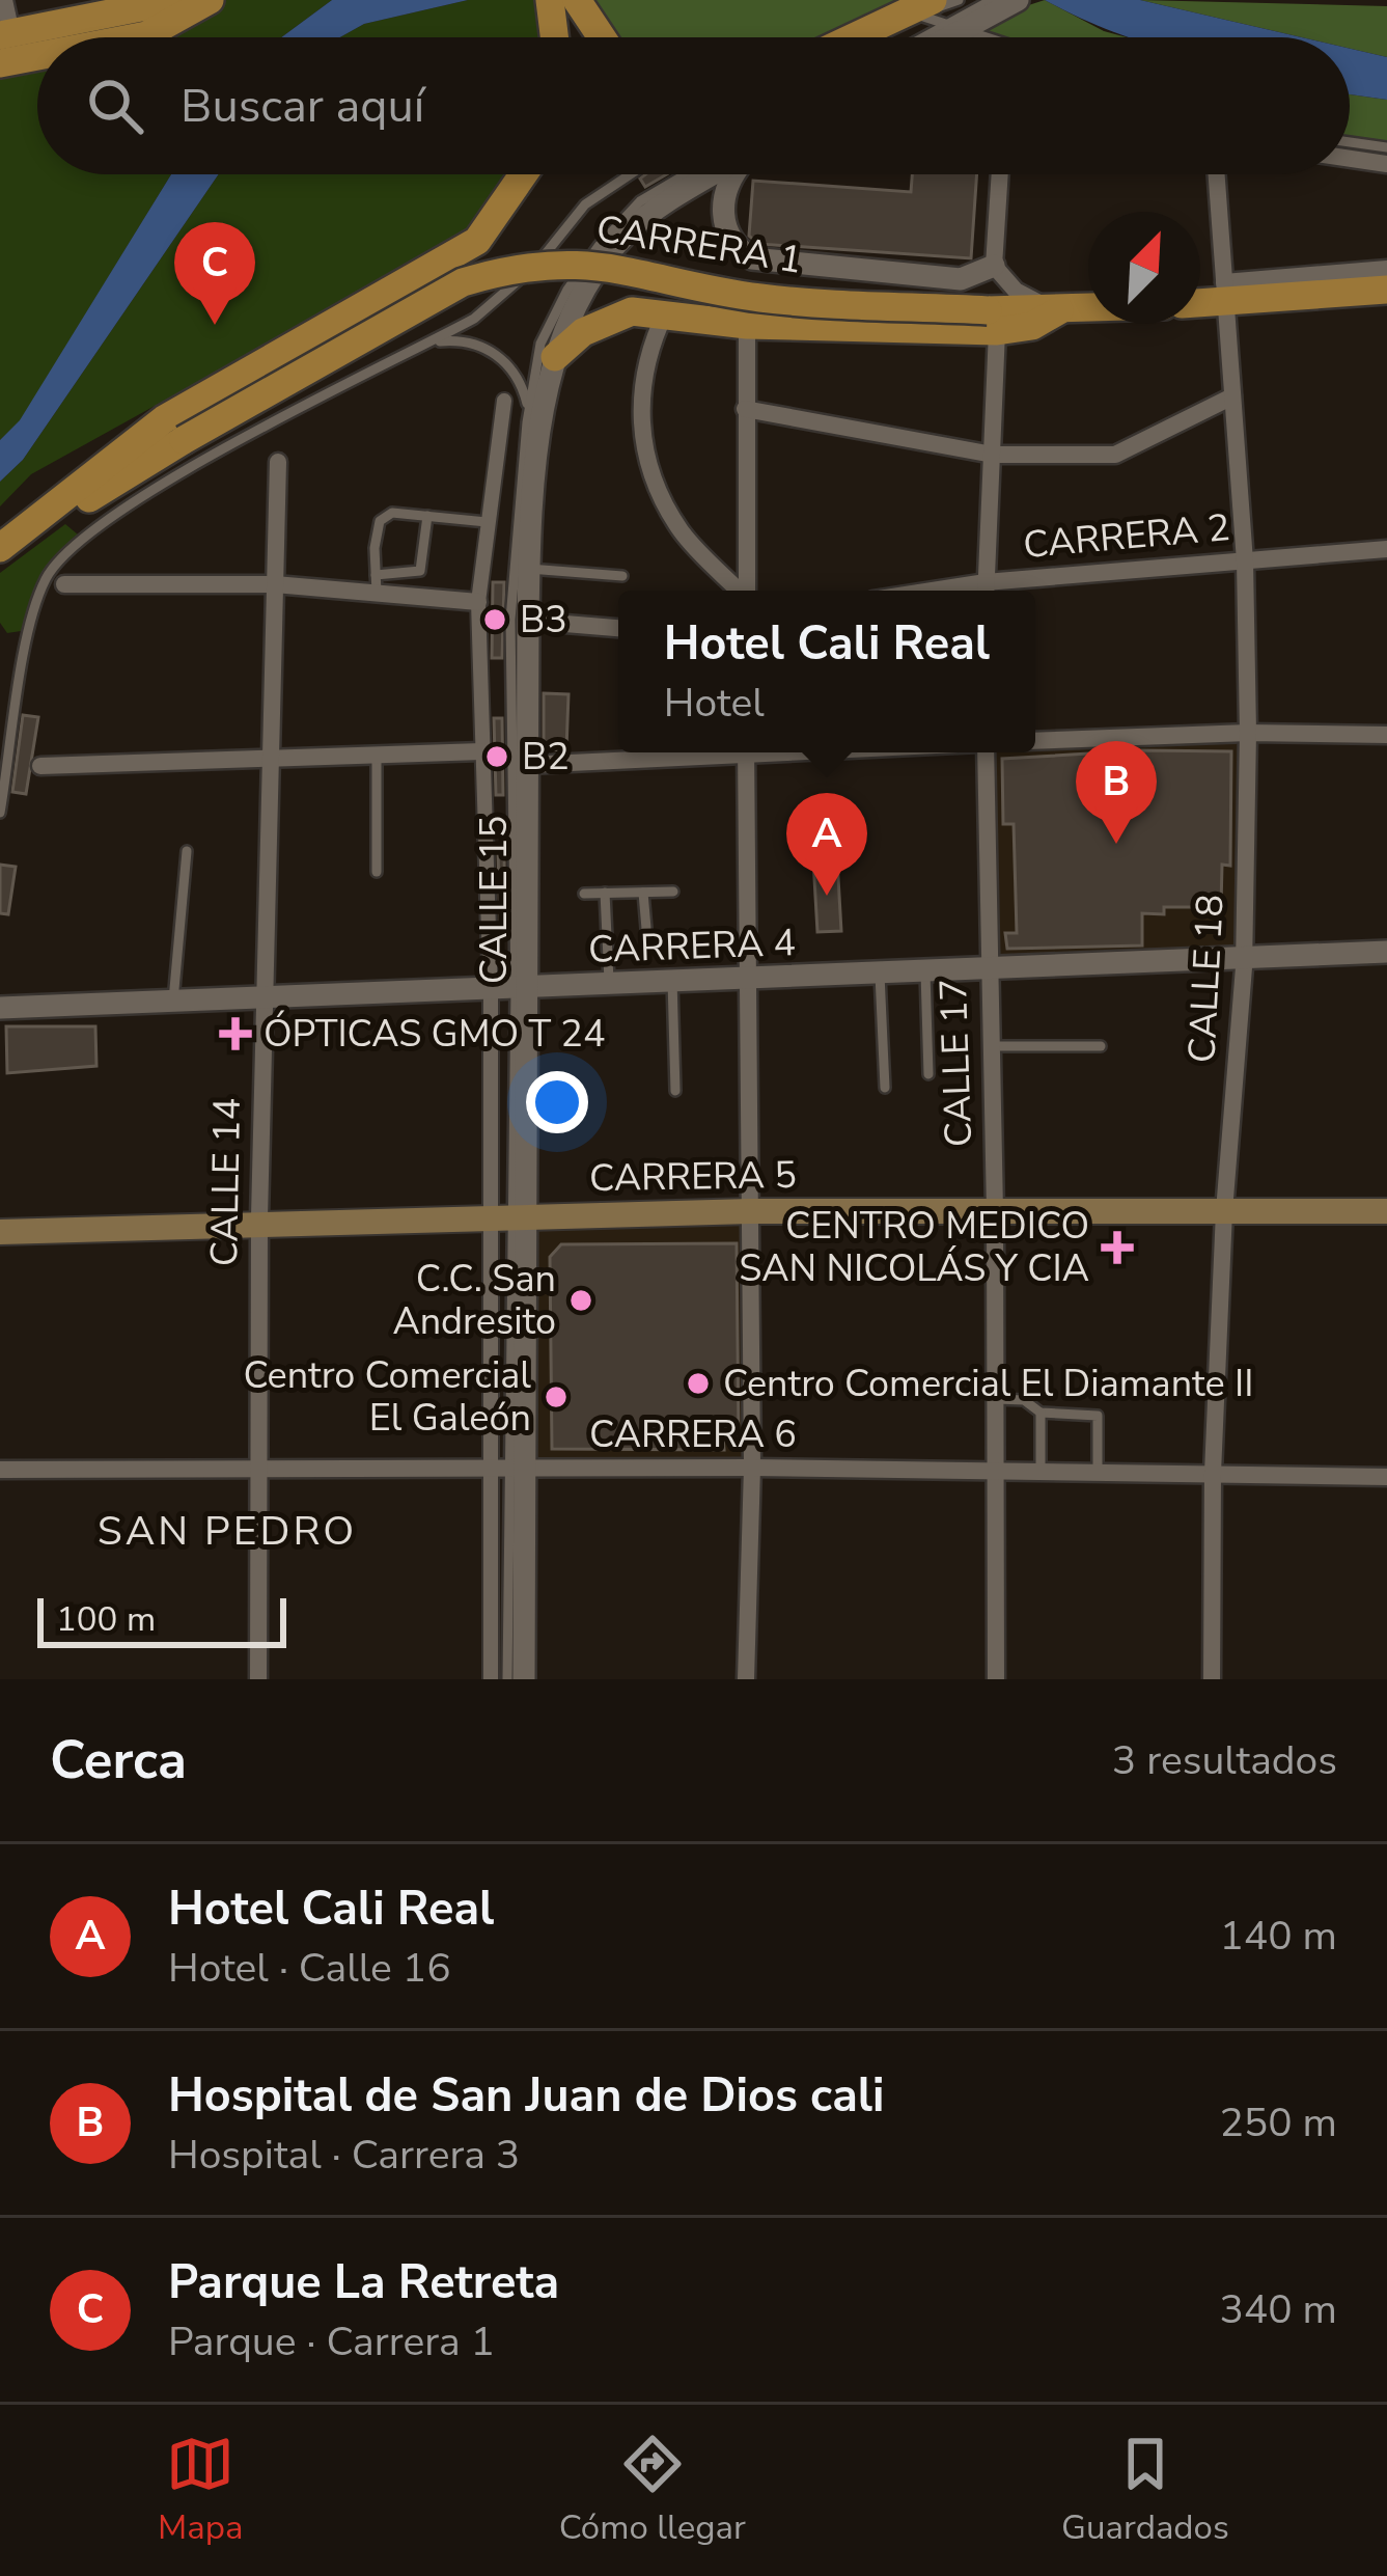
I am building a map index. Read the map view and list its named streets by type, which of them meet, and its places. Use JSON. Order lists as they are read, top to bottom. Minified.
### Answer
{"streets":{"main road":["CARRERA 1","CARRERA 5"],"street":["CARRERA 2","CALLE 15","CARRERA 4","CALLE 18","CALLE 17","CALLE 14","CARRERA 6"]},"crossings":[["CARRERA 2","CALLE 18"],["CALLE 15","CARRERA 4"],["CALLE 15","CARRERA 5"],["CALLE 15","CARRERA 6"],["CARRERA 4","CALLE 18"],["CARRERA 4","CALLE 17"],["CARRERA 4","CALLE 14"],["CALLE 18","CARRERA 5"],["CALLE 18","CARRERA 6"],["CALLE 17","CARRERA 5"],["CALLE 17","CARRERA 6"],["CARRERA 5","CALLE 14"],["CALLE 14","CARRERA 6"]],"districts":["SAN PEDRO"],"places":{"other":["B3","B2","C.C. San Andresito","Centro Comercial El Diamante II","Centro Comercial El Galeón"],"health":["ÓPTICAS GMO T 24","CENTRO MEDICO SAN NICOLÁS Y CIA"]},"scale_bar":"100 m","north":"top right","page":{"search":"Buscar aquí","pins":["C","B","A"],"popup":["Hotel Cali Real","Hotel"],"scale":"100 m","heading":["Cerca","3 resultados"],"list":[{"mark":"A","name":"Hotel Cali Real","note":"Hotel · Calle 16","value":"140 m"},{"mark":"B","name":"Hospital de San Juan de Dios cali","note":"Hospital · Carrera 3","value":"250 m"},{"mark":"C","name":"Parque La Retreta","note":"Parque · Carrera 1","value":"340 m"}],"nav":["Mapa","Cómo llegar","Guardados"]}}
